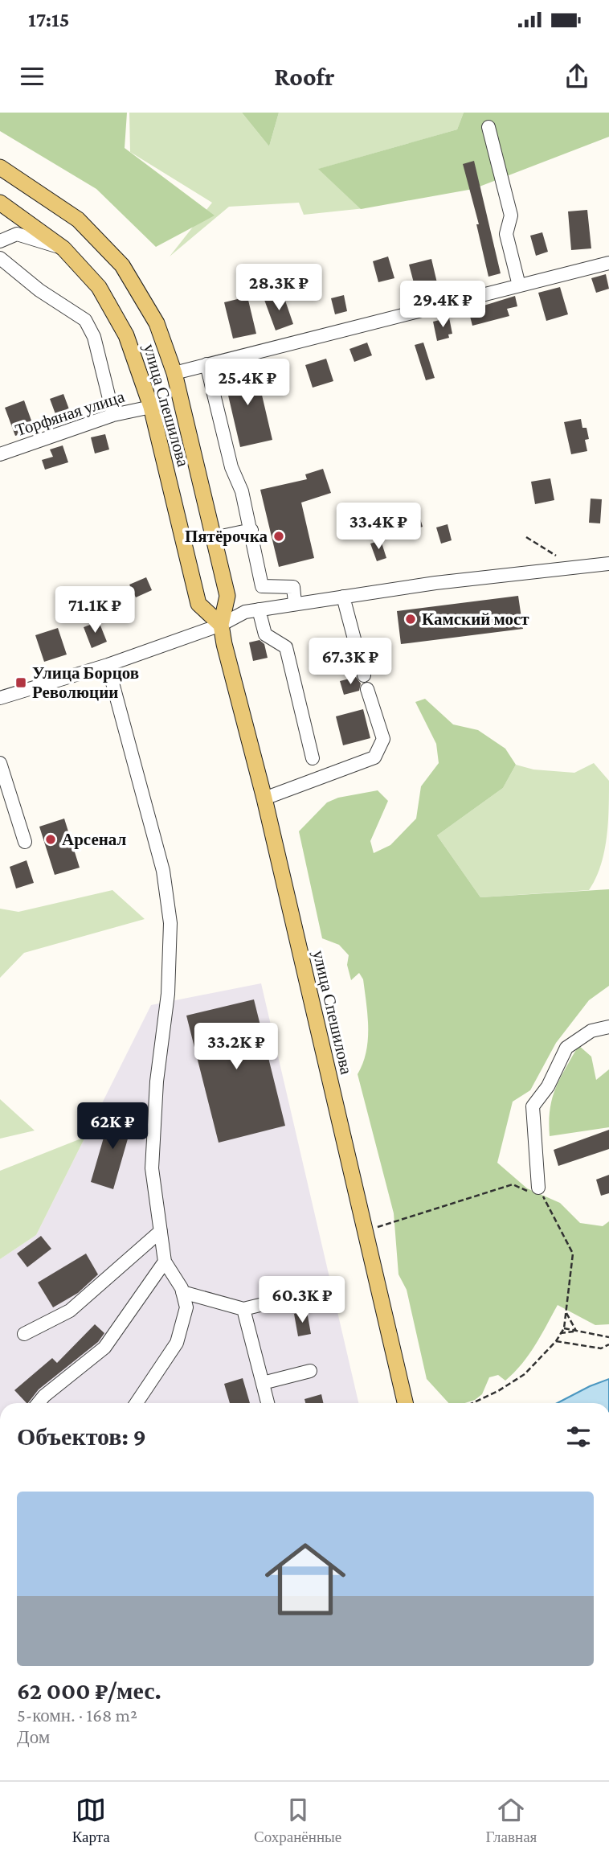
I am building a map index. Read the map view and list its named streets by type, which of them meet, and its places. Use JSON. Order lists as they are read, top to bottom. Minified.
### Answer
{"streets":{"main road":["улица Спешилова"],"street":["Торфяная улица"]},"crossings":[["улица Спешилова","Торфяная улица"]],"places":{"other":["Пятёрочка","Камский мост","Арсенал"],"transit":["Улица Борцов Революции"]},"page":{"status":"17:15","header":"Roofr","price":["28.3K ₽","29.4K ₽","25.4K ₽","33.4K ₽","71.1K ₽","67.3K ₽","33.2K ₽","62K ₽","60.3K ₽"],"heading":"Объектов: 9","list":[{"name":"62 000 ₽/мес.","note":"5-комн. · 168 m² · Дом"}],"tabs":["Карта","Сохранённые","Главная"]}}
